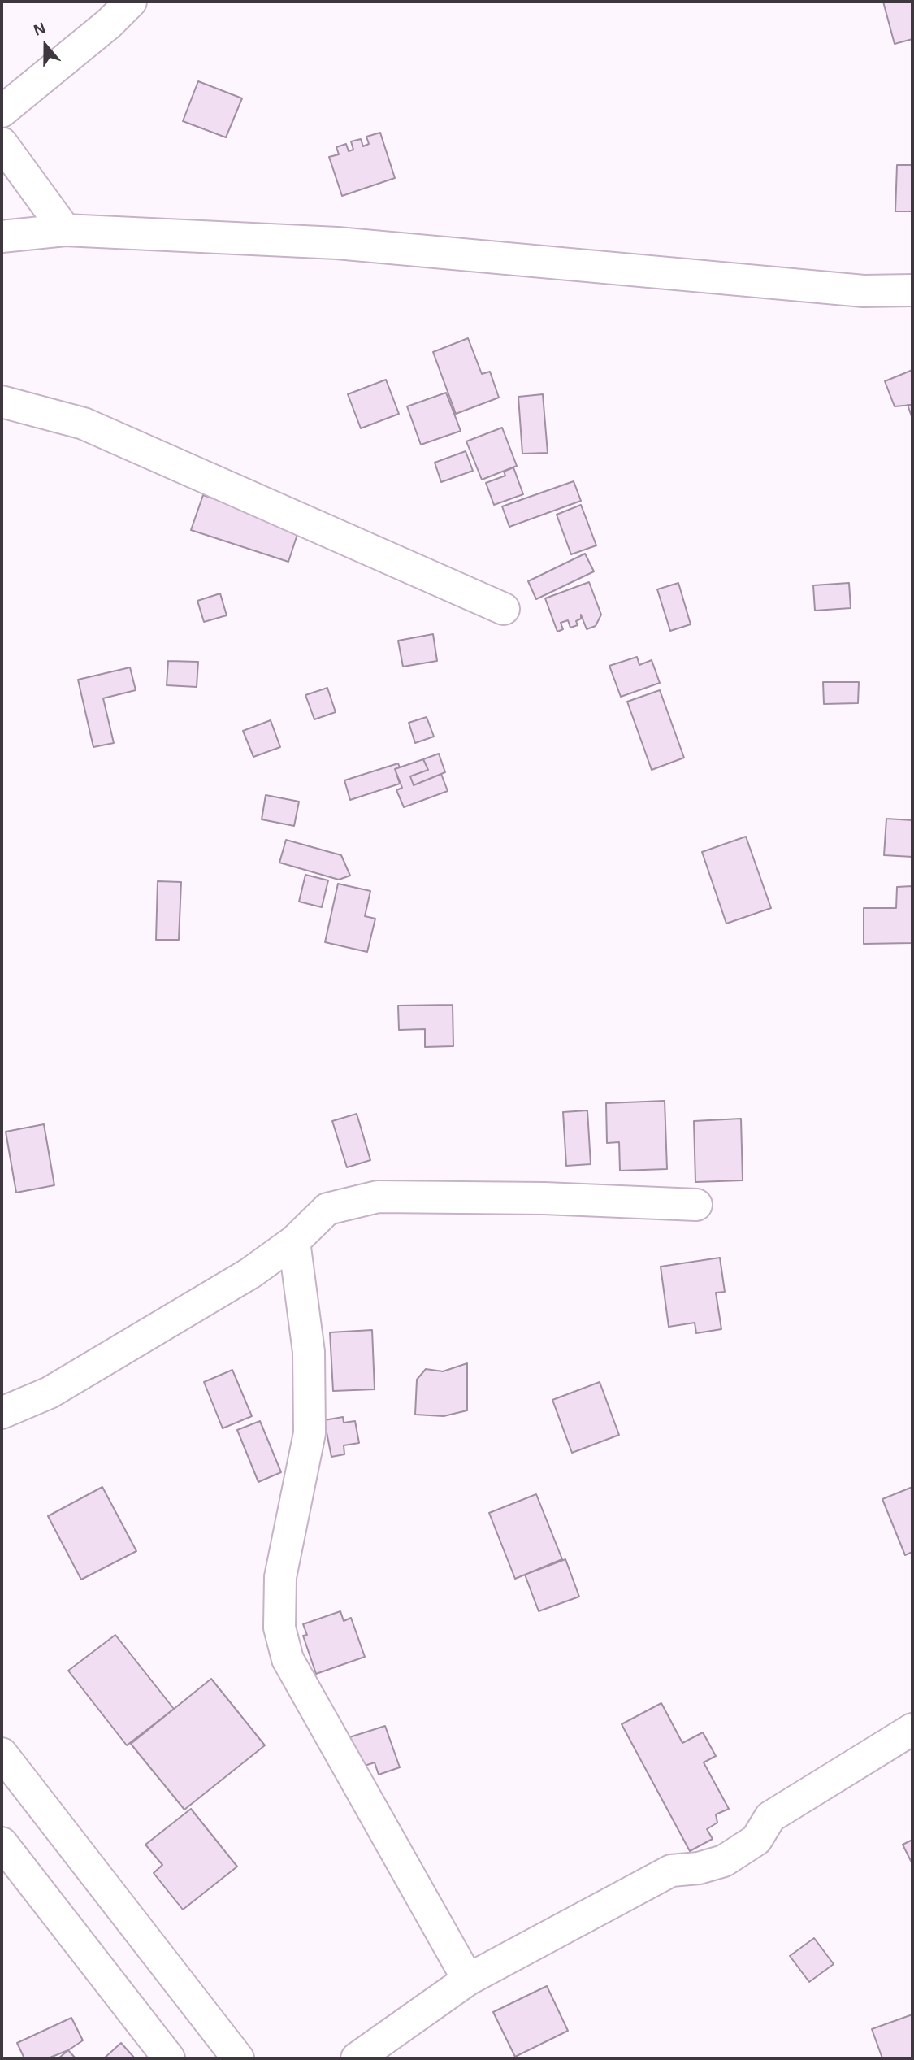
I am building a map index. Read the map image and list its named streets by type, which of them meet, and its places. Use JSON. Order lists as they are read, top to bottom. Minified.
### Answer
{"north":"top"}
